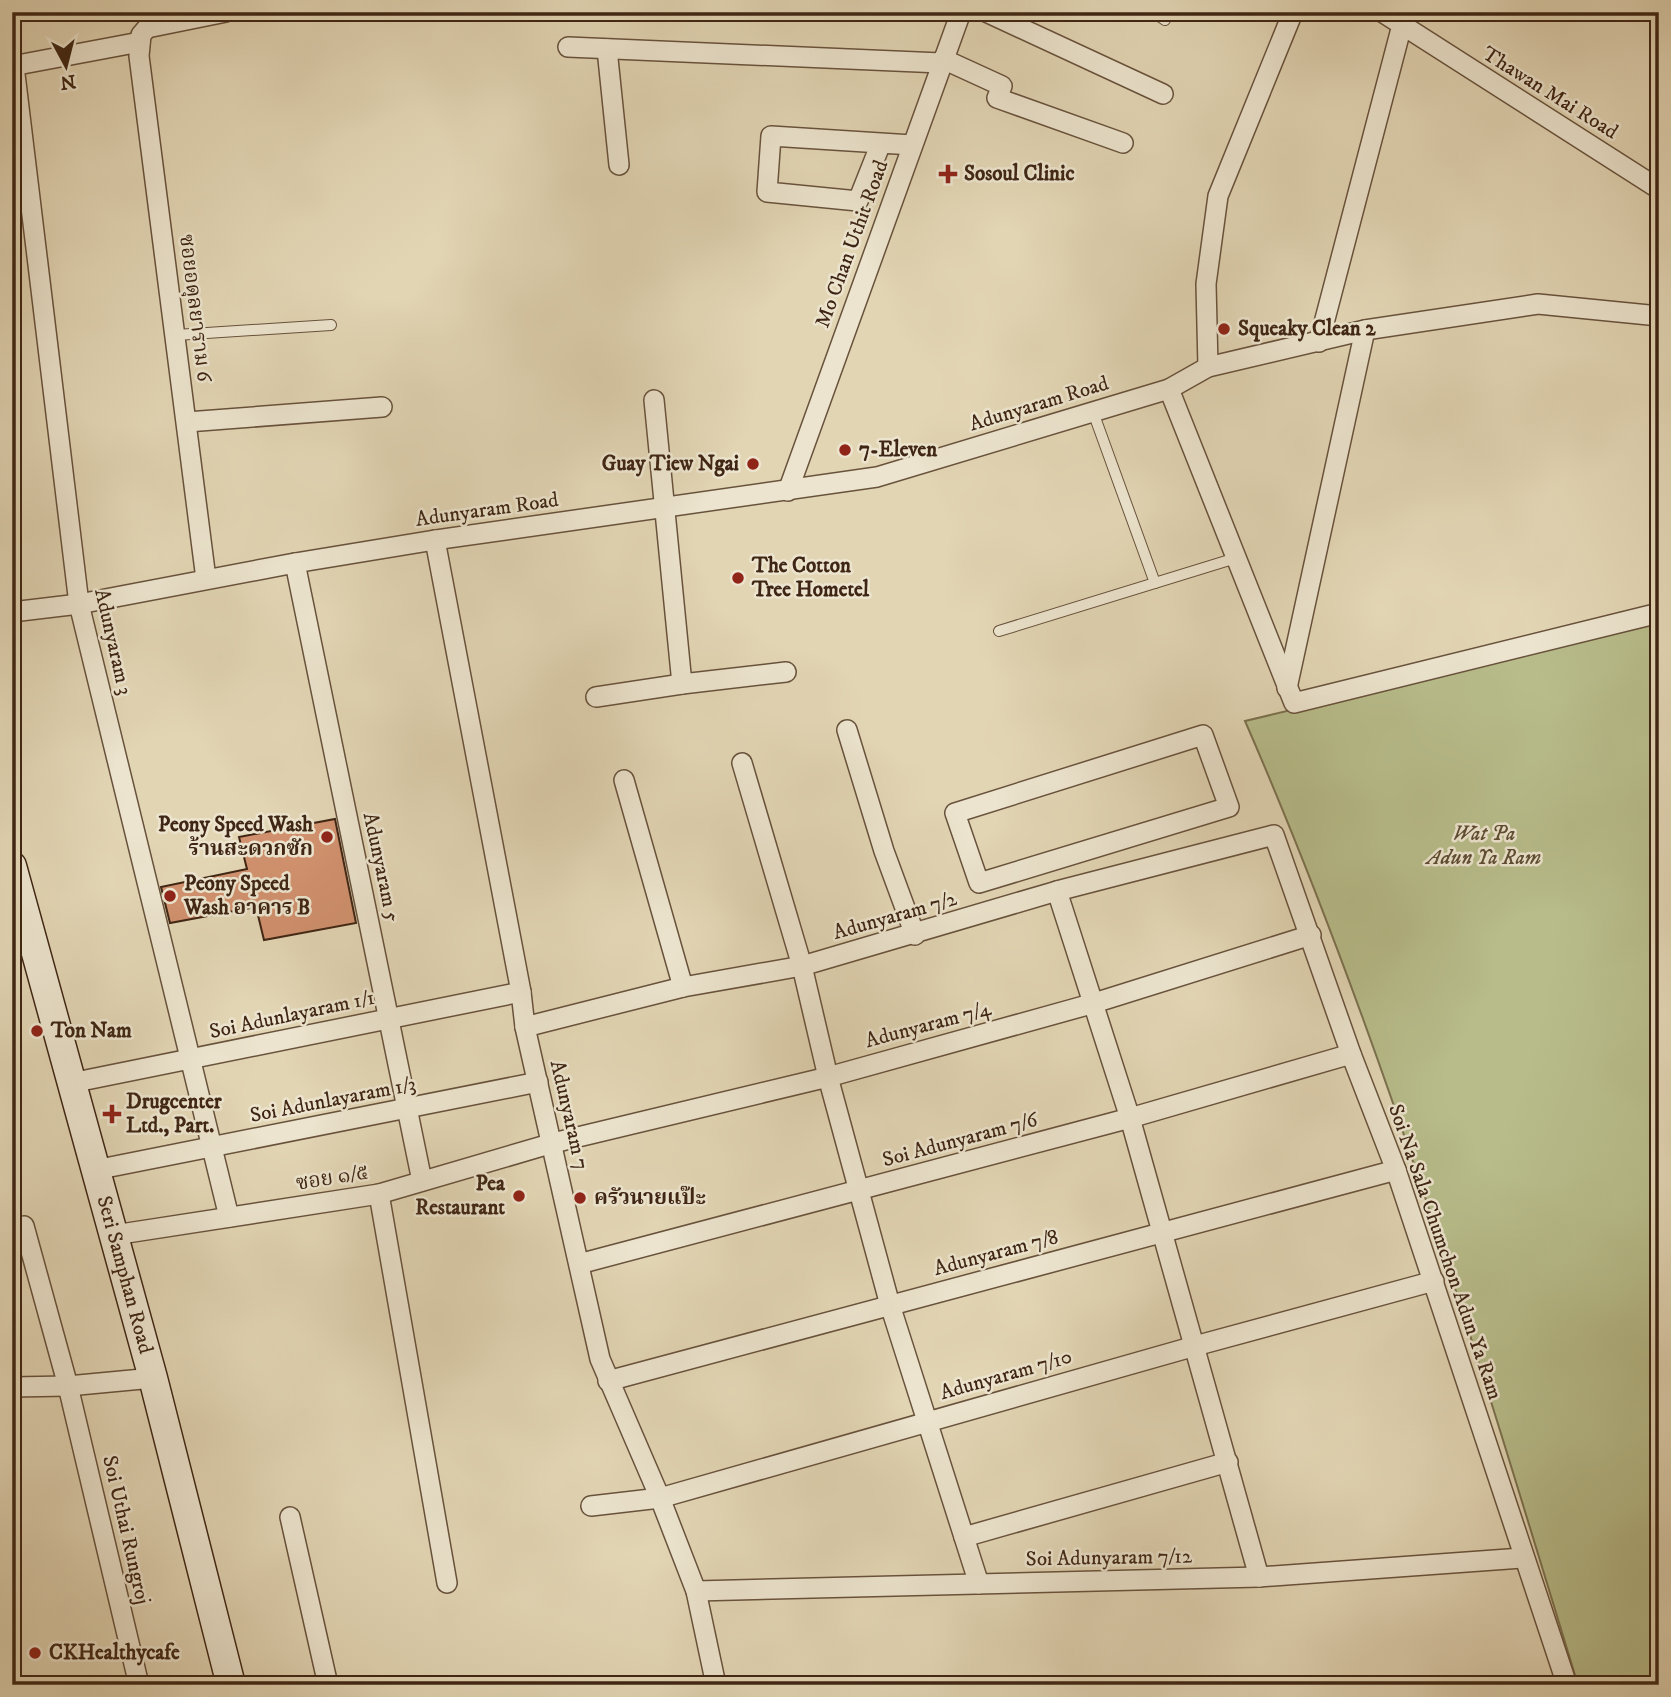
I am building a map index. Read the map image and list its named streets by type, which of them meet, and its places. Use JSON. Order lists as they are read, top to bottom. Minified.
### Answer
{"streets":{"street":["Thawan Mai Road","Mo Chan Uthit Road","ซอยอดุลยาราม 6","Adunyaram Road","Adunyaram 3","Adunyaram 5","Adunyaram 7/2","Soi Adunlayaram 1/1","Adunyaram 7/4","Soi Adunlayaram 1/3","Adunyaram 7","Soi Adunyaram 7/6","ซอย ๑/๕","Soi Na Sala Chumchon Adun Ya Ram","Adunyaram 7/8","Seri Samphan Road","Adunyaram 7/10","Soi Uthai Rungroj","Soi Adunyaram 7/12"]},"crossings":[["Mo Chan Uthit Road","Adunyaram Road"],["ซอยอดุลยาราม 6","Adunyaram Road"],["Adunyaram Road","Adunyaram 3"],["Adunyaram Road","Adunyaram 5"],["Adunyaram Road","Adunyaram 7"],["Adunyaram 3","Soi Adunlayaram 1/1"],["Adunyaram 3","Soi Adunlayaram 1/3"],["Adunyaram 3","ซอย ๑/๕"],["Adunyaram 5","Soi Adunlayaram 1/1"],["Adunyaram 5","Soi Adunlayaram 1/3"],["Adunyaram 5","ซอย ๑/๕"],["Adunyaram 7/2","Adunyaram 7"],["Adunyaram 7/2","Soi Na Sala Chumchon Adun Ya Ram"],["Soi Adunlayaram 1/1","Adunyaram 7"],["Soi Adunlayaram 1/1","Seri Samphan Road"],["Adunyaram 7/4","Adunyaram 7"],["Adunyaram 7/4","ซอย ๑/๕"],["Adunyaram 7/4","Soi Na Sala Chumchon Adun Ya Ram"],["Soi Adunlayaram 1/3","Adunyaram 7"],["Soi Adunlayaram 1/3","Seri Samphan Road"],["Adunyaram 7","Soi Adunyaram 7/6"],["Adunyaram 7","ซอย ๑/๕"],["Adunyaram 7","Adunyaram 7/8"],["Adunyaram 7","Adunyaram 7/10"],["Adunyaram 7","Soi Adunyaram 7/12"],["Soi Adunyaram 7/6","Soi Na Sala Chumchon Adun Ya Ram"],["ซอย ๑/๕","Seri Samphan Road"],["Soi Na Sala Chumchon Adun Ya Ram","Adunyaram 7/8"],["Soi Na Sala Chumchon Adun Ya Ram","Adunyaram 7/10"],["Soi Na Sala Chumchon Adun Ya Ram","Soi Adunyaram 7/12"]],"parks":["Wat Pa Adun Ya Ram"],"places":{"health":["Sosoul Clinic","Drugcenter Ltd., Part."],"other":["Squeaky Clean 2","7-Eleven","Guay Tiew Ngai","The Cotton Tree Hometel","Peony Speed Wash ร้านสะดวกซัก","Peony Speed Wash อาคาร B","Ton Nam","Pea Restaurant","ครัวนายแป๊ะ","CKHealthycafe"]},"north":"bottom"}
